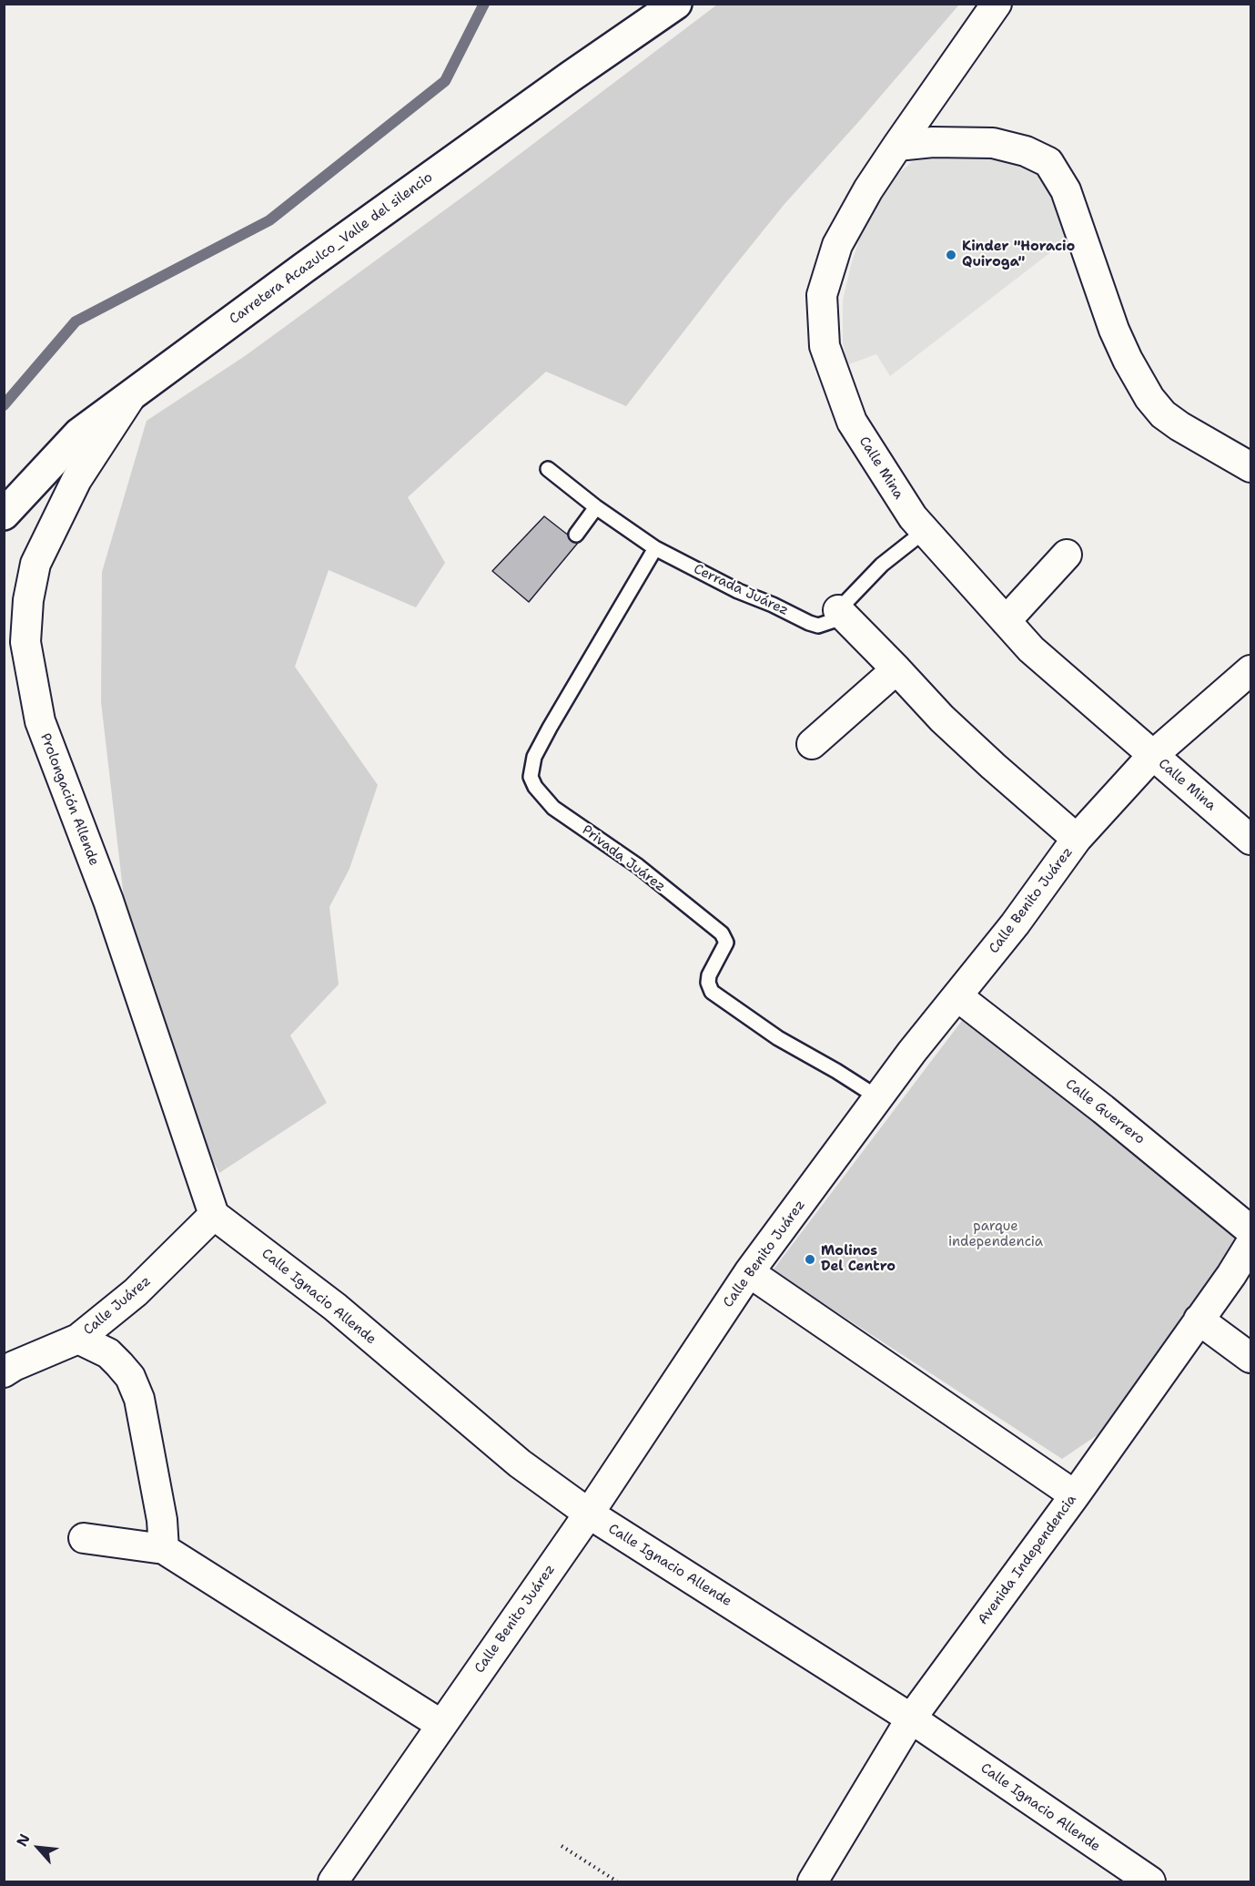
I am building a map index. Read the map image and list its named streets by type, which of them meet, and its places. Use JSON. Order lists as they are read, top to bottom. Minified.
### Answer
{"streets":{"main road":["Carretera Acazulco_Valle del silencio"],"street":["Calle Mina","Prolongación Allende","Calle Benito Juárez","Calle Guerrero","Calle Ignacio Allende","Calle Juárez","Avenida Independencia"],"lane":["Cerrada Juárez","Privada Juárez"]},"crossings":[["Carretera Acazulco_Valle del silencio","Prolongación Allende"],["Calle Mina","Cerrada Juárez"],["Calle Mina","Calle Benito Juárez"],["Cerrada Juárez","Privada Juárez"],["Prolongación Allende","Calle Ignacio Allende"],["Prolongación Allende","Calle Juárez"],["Privada Juárez","Calle Benito Juárez"],["Calle Benito Juárez","Calle Guerrero"],["Calle Benito Juárez","Calle Ignacio Allende"],["Calle Ignacio Allende","Calle Juárez"],["Calle Ignacio Allende","Avenida Independencia"]],"parks":["parque independencia"],"places":["Kinder \"Horacio Quiroga\"","Molinos Del Centro"],"north":"top left"}
